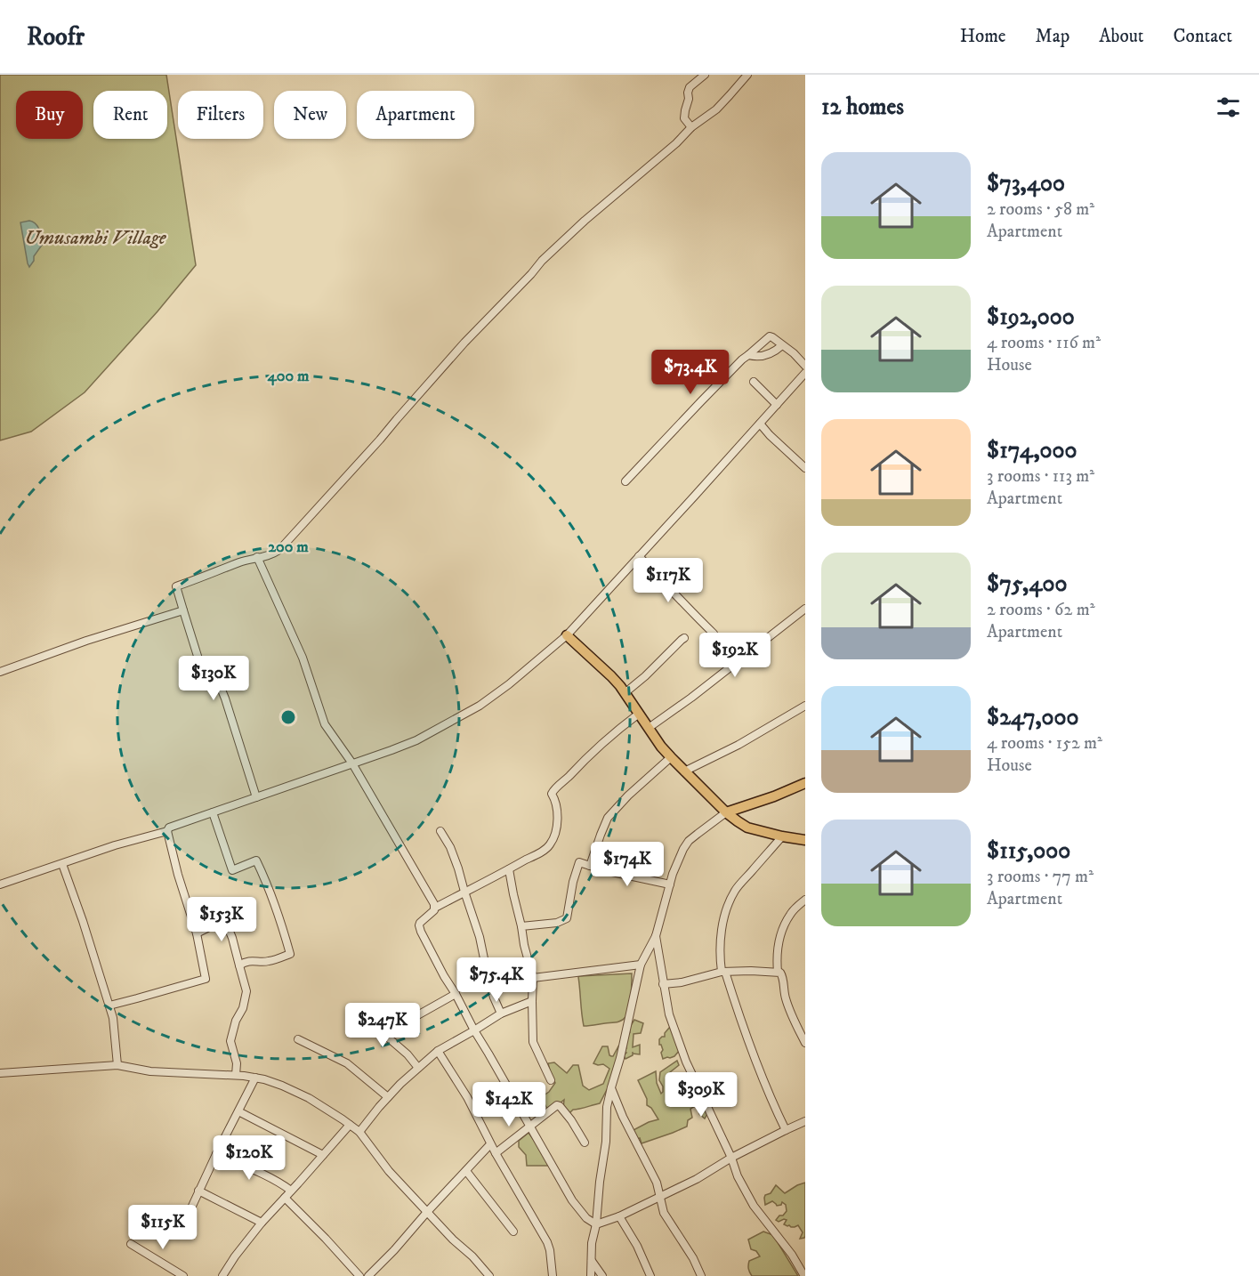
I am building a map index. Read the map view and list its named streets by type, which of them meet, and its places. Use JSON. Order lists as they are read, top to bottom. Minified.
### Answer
{"parks":["Umusambi Village"],"page":{"header":"Roofr","nav":["Home","Map","About","Contact"],"heading":"12 homes","chip":["Buy","Rent","Filters","New","Apartment"],"list":[{"name":"$73,400","note":"2 rooms · 58 m² · Apartment"},{"name":"$192,000","note":"4 rooms · 116 m² · House"},{"name":"$174,000","note":"3 rooms · 113 m² · Apartment"},{"name":"$75,400","note":"2 rooms · 62 m² · Apartment"},{"name":"$247,000","note":"4 rooms · 152 m² · House"},{"name":"$115,000","note":"3 rooms · 77 m² · Apartment"}],"price":["$73.4K","$117K","$192K","$130K","$174K","$153K","$75.4K","$247K","$309K","$142K","$120K","$115K"]},"rings":["400 m","200 m"]}
